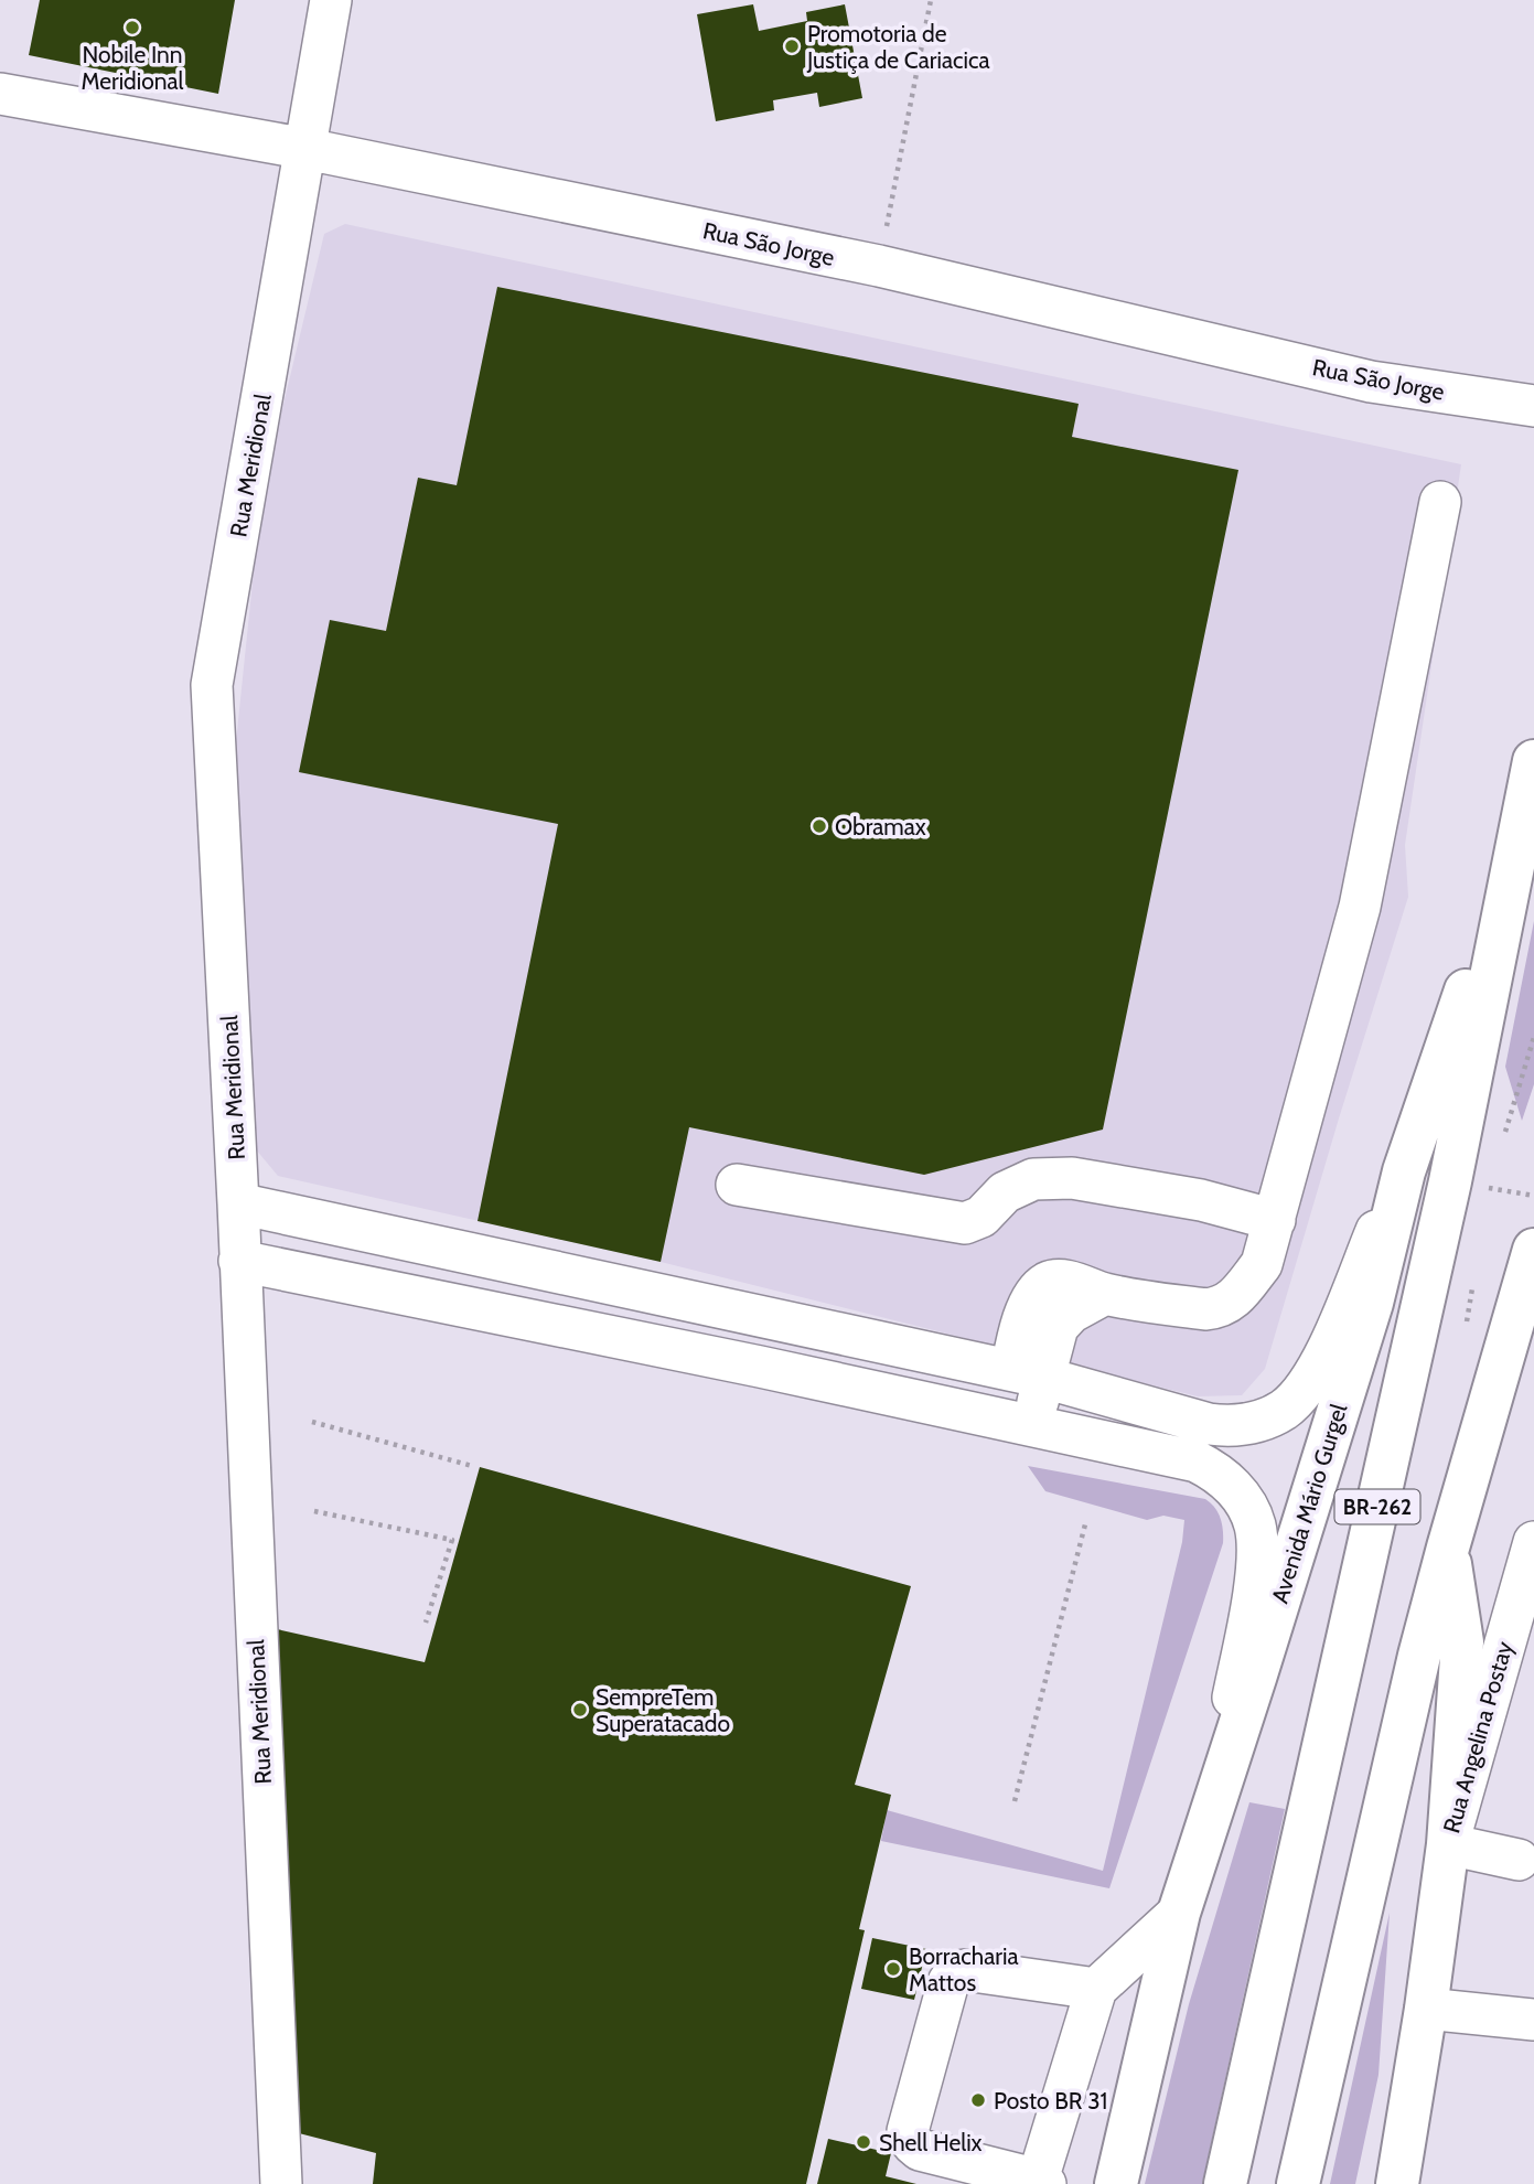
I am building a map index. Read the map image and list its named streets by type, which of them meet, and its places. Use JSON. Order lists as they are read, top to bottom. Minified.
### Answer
{"streets":{"main road":["Avenida Mário Gurgel","BR-262"],"street":["Rua São Jorge","Rua Meridional","Rua Angelina Postay"]},"crossings":[["Rua São Jorge","Rua Meridional"],["BR-262","Rua Angelina Postay"]],"places":["Nobile Inn Meridional","Promotoria de Justiça de Cariacica","Obramax","SempreTem Superatacado","Borracharia Mattos","Posto BR 31","Shell Helix"]}
